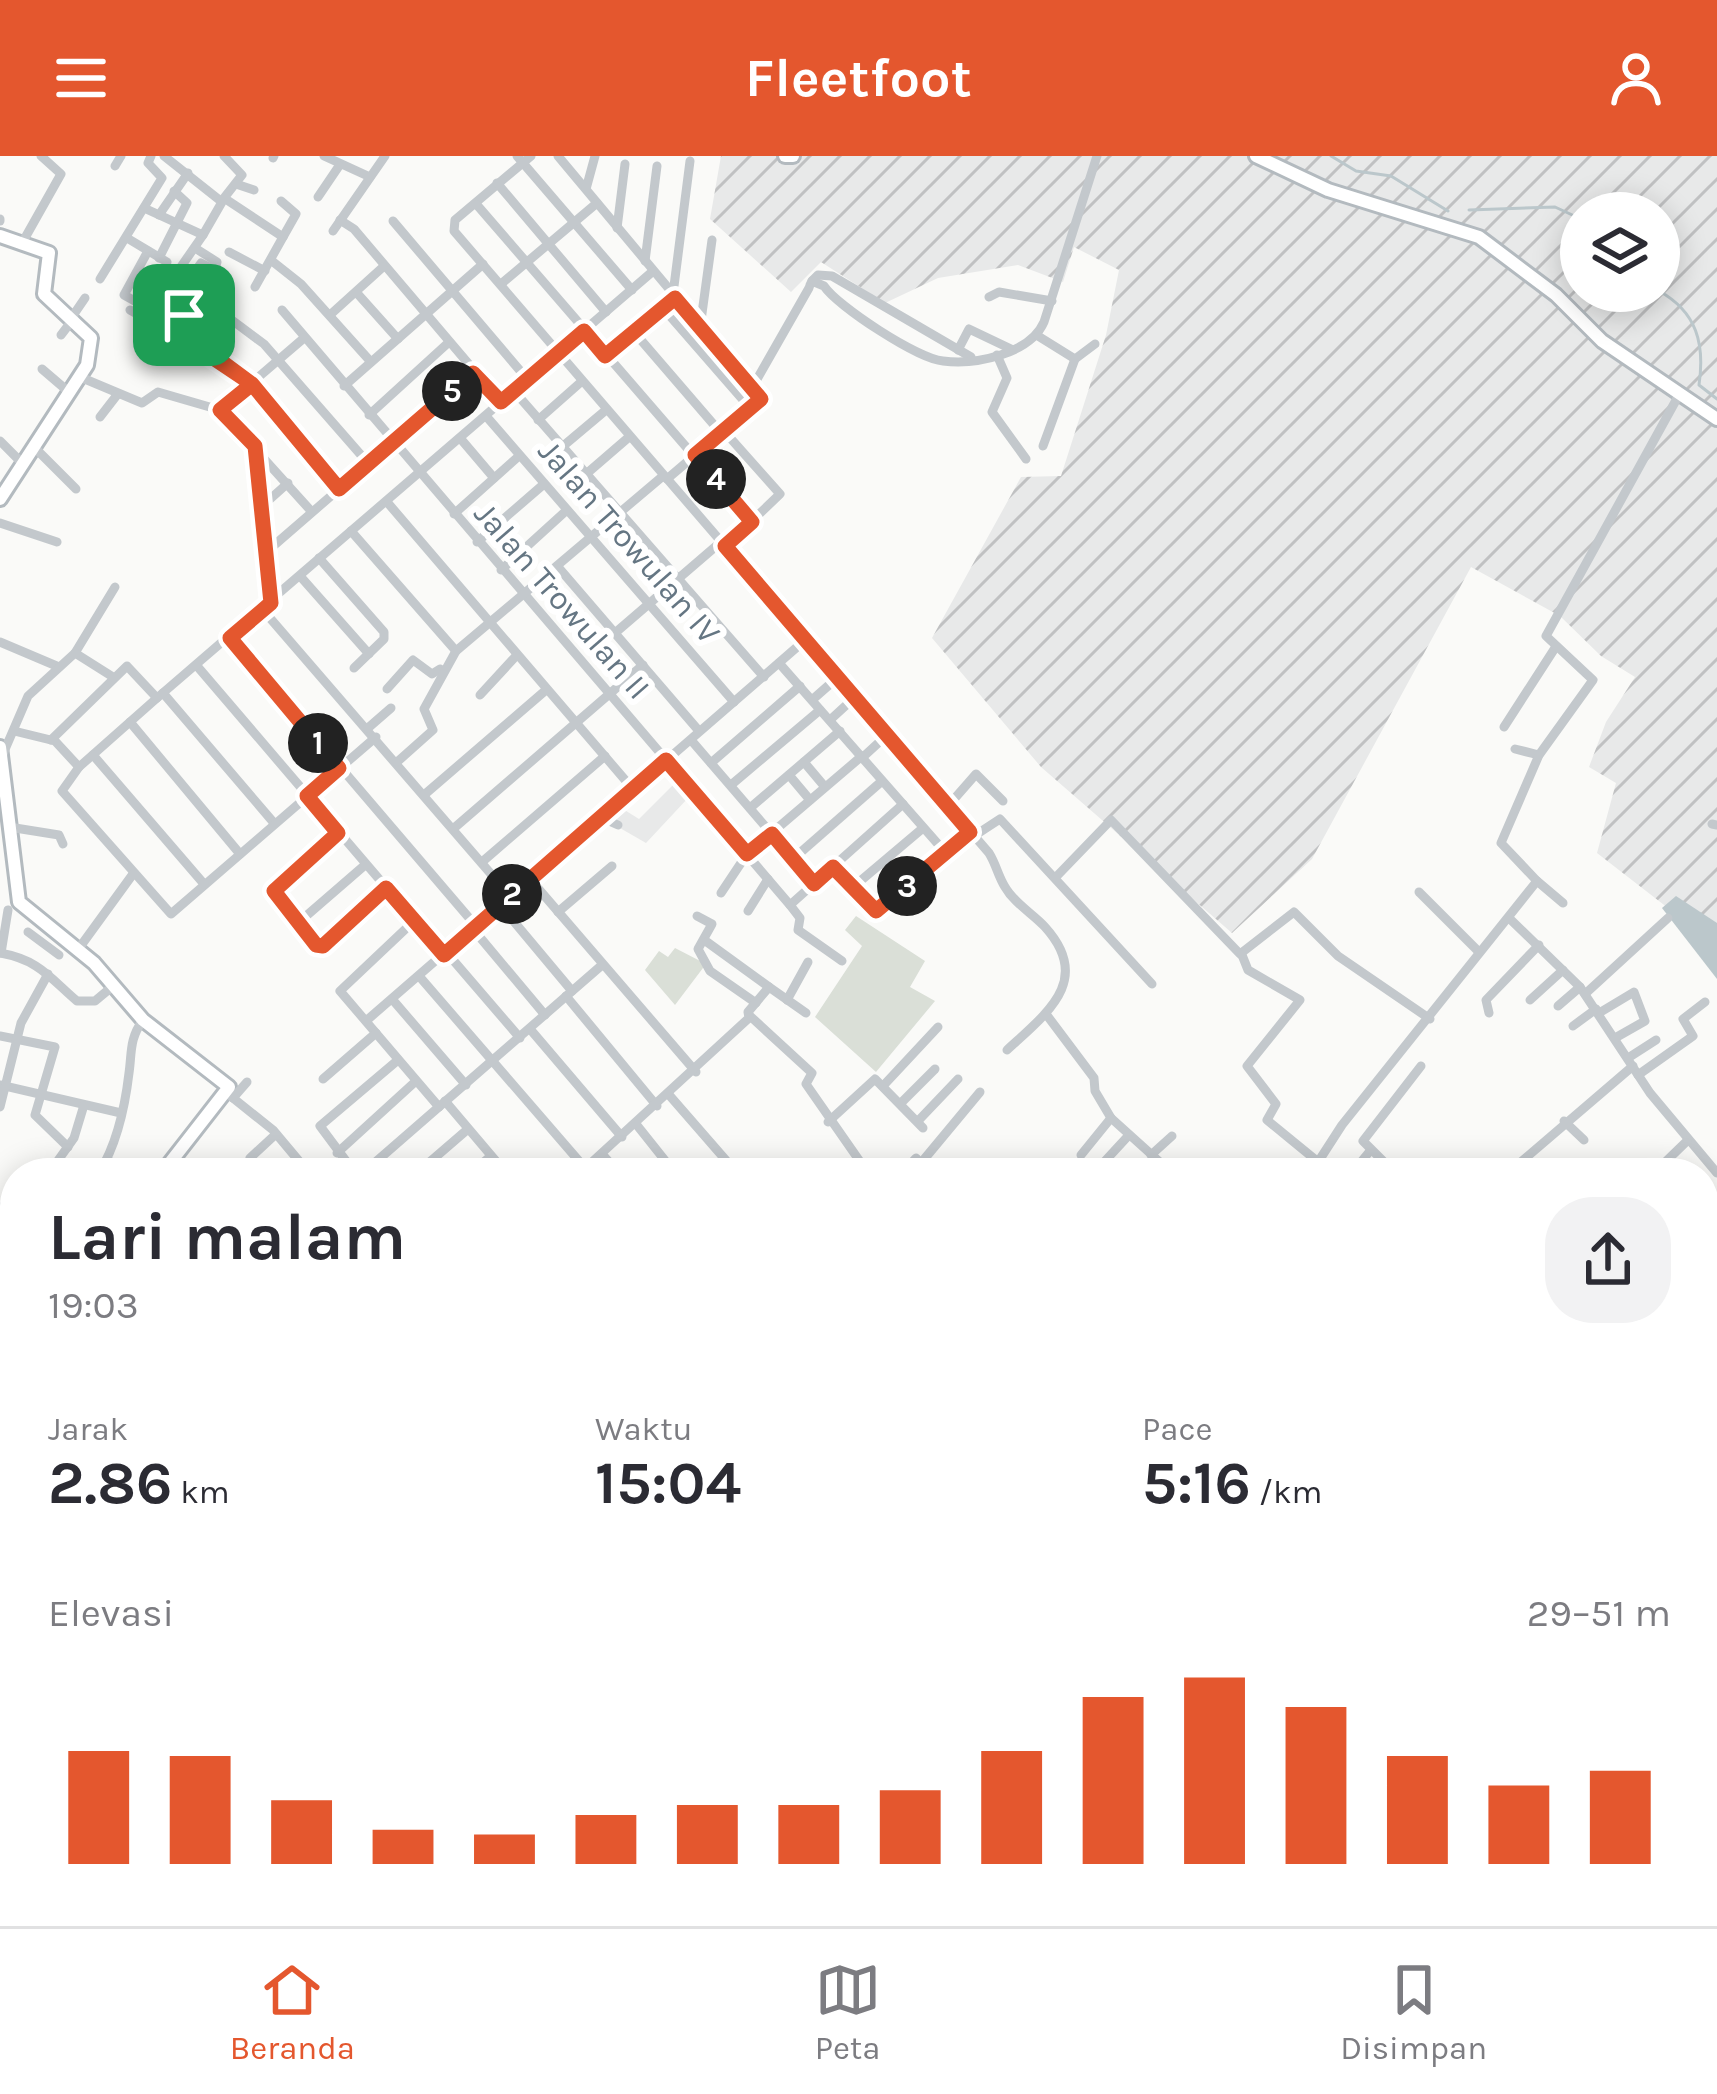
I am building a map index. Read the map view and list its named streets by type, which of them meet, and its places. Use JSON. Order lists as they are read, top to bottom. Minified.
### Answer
{"streets":{"street":["Jalan Trowulan IV","Jalan Trowulan II"]},"page":{"header":"Fleetfoot","pins":["5","4","1","3","2"],"heading":["Lari malam","19:03"],"stats":[["Jarak","2.86 km"],["Waktu","15:04"],["Pace","5:16 /km"]],"chart":["Elevasi","29–51 m"],"tabs":["Beranda","Peta","Disimpan"]}}
